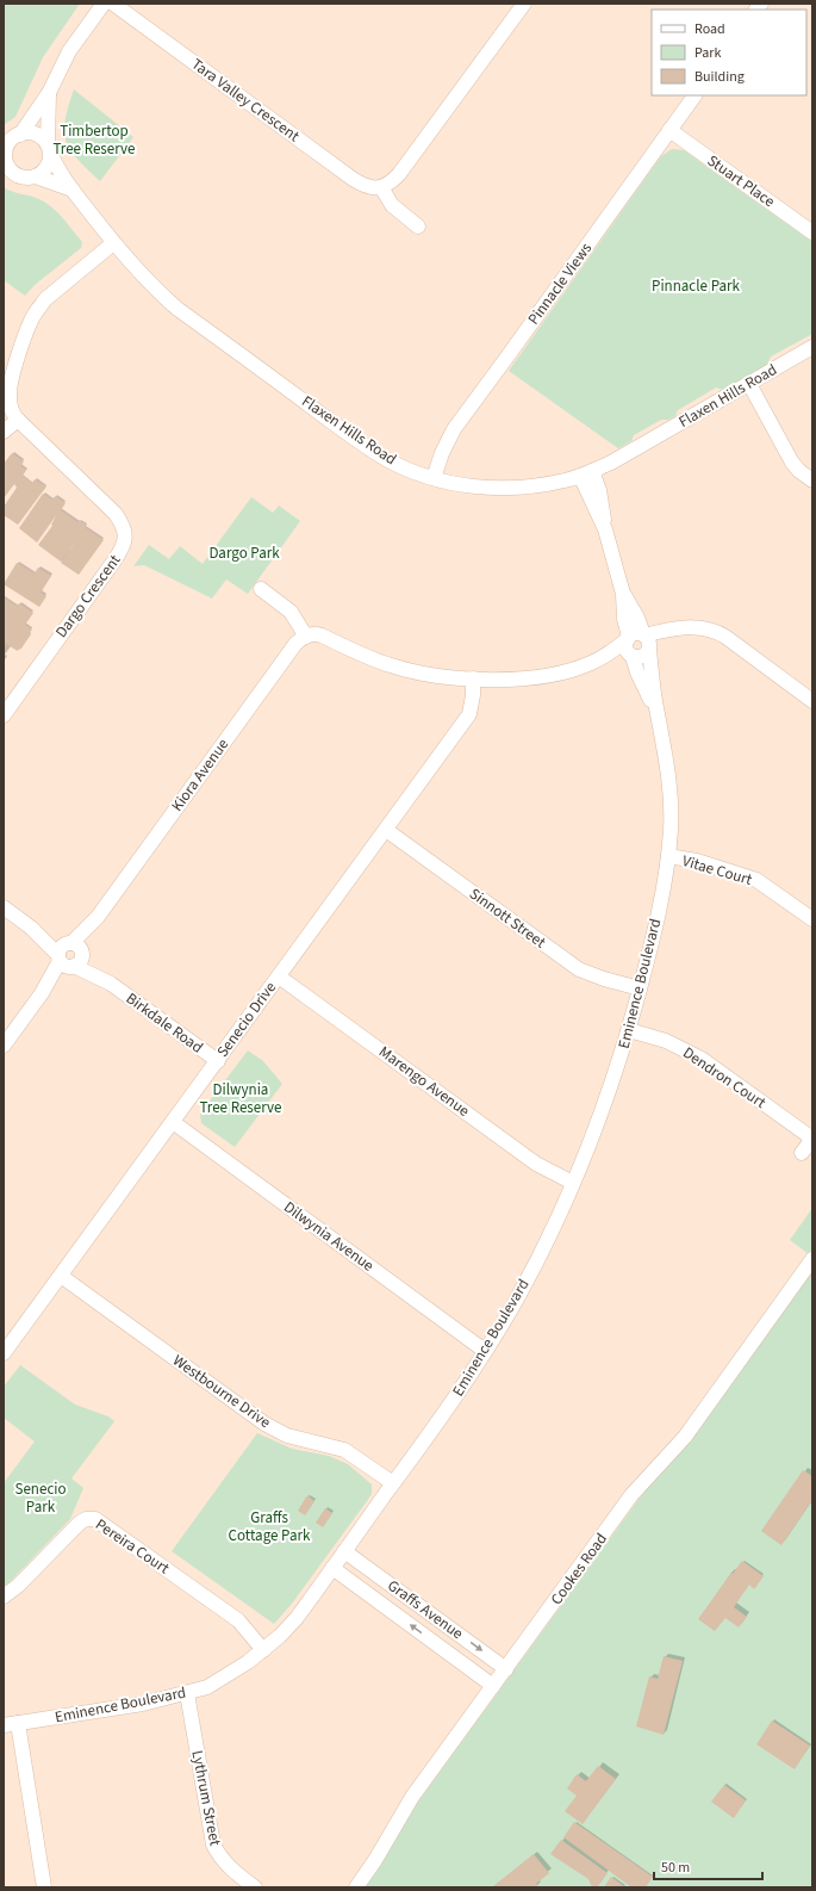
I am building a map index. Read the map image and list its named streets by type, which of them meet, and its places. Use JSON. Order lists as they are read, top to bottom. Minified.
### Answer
{"streets":{"street":["Tara Valley Crescent","Stuart Place","Pinnacle Views","Flaxen Hills Road","Dargo Crescent","Kiora Avenue","Vitae Court","Sinnott Street","Eminence Boulevard","Senecio Drive","Birkdale Road","Dendron Court","Marengo Avenue","Dilwynia Avenue","Westbourne Drive","Pereira Court","Cookes Road","Graffs Avenue","Lythrum Street"]},"crossings":[["Stuart Place","Pinnacle Views"],["Pinnacle Views","Flaxen Hills Road"],["Flaxen Hills Road","Eminence Boulevard"],["Kiora Avenue","Birkdale Road"],["Vitae Court","Eminence Boulevard"],["Sinnott Street","Eminence Boulevard"],["Sinnott Street","Senecio Drive"],["Eminence Boulevard","Dendron Court"],["Eminence Boulevard","Marengo Avenue"],["Eminence Boulevard","Dilwynia Avenue"],["Eminence Boulevard","Westbourne Drive"],["Eminence Boulevard","Pereira Court"],["Eminence Boulevard","Graffs Avenue"],["Eminence Boulevard","Lythrum Street"],["Senecio Drive","Birkdale Road"],["Senecio Drive","Marengo Avenue"],["Senecio Drive","Dilwynia Avenue"],["Senecio Drive","Westbourne Drive"],["Cookes Road","Graffs Avenue"]],"parks":["Timbertop Tree Reserve","Pinnacle Park","Dargo Park","Dilwynia Tree Reserve","Senecio Park","Graffs Cottage Park"],"legend":["Road","Park","Building"],"scale_bar":"50 m"}
